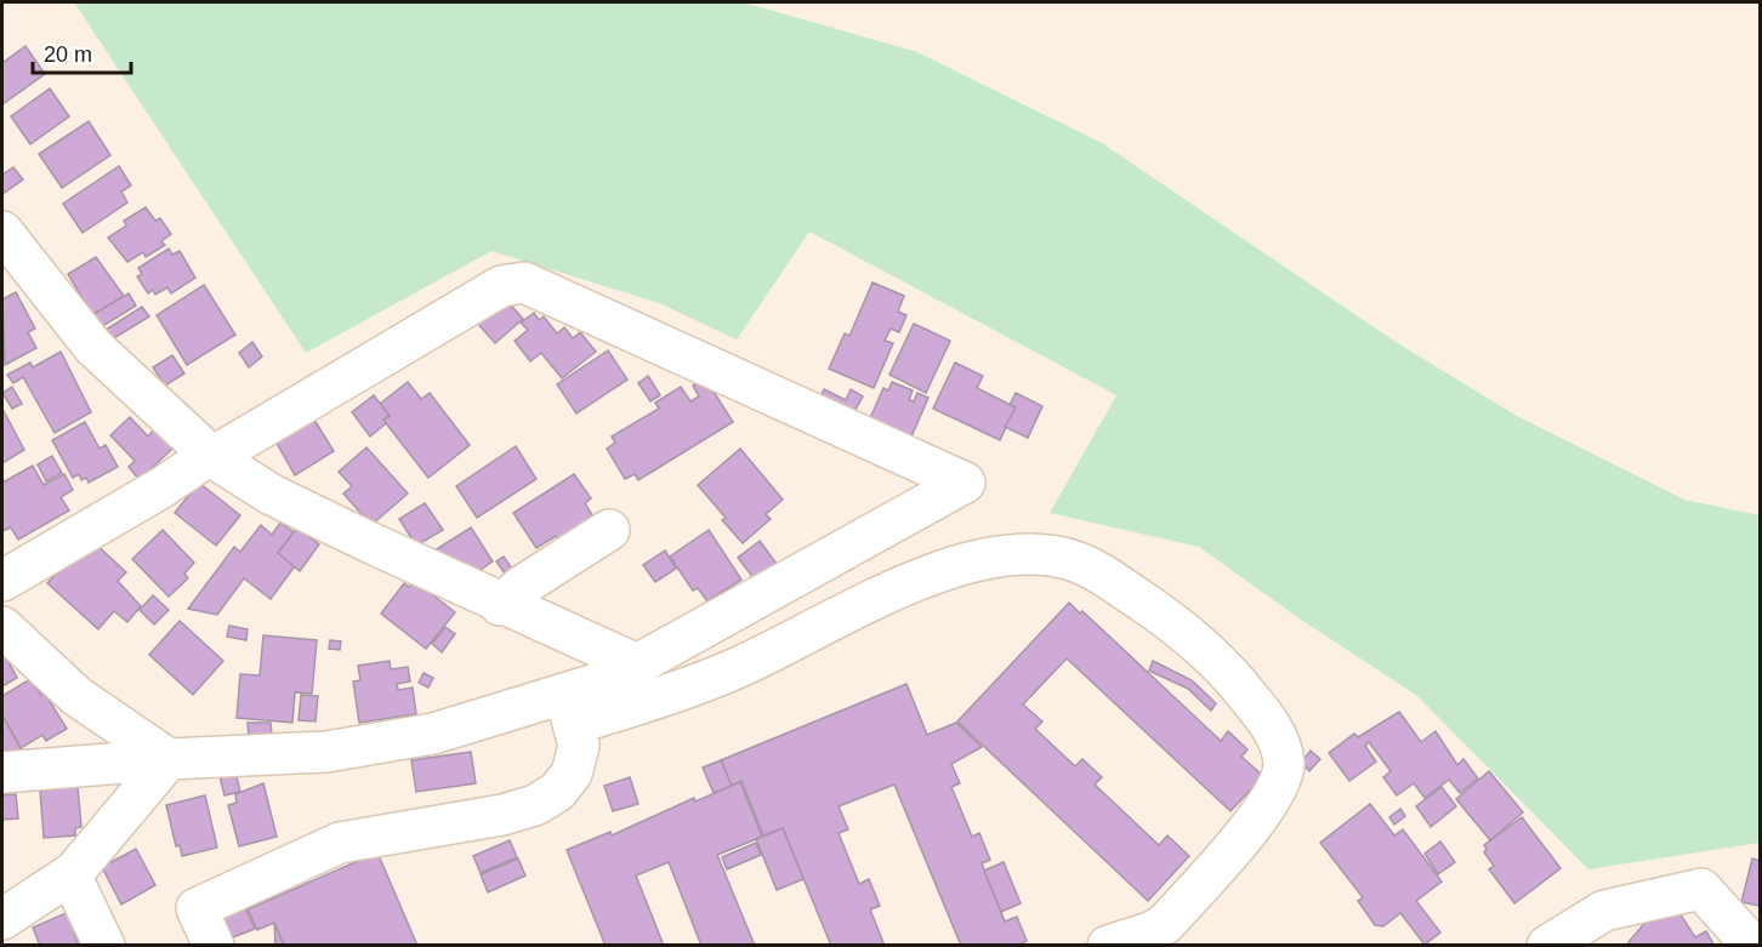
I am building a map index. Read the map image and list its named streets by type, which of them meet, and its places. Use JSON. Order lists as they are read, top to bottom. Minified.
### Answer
{"scale_bar":"20 m"}
